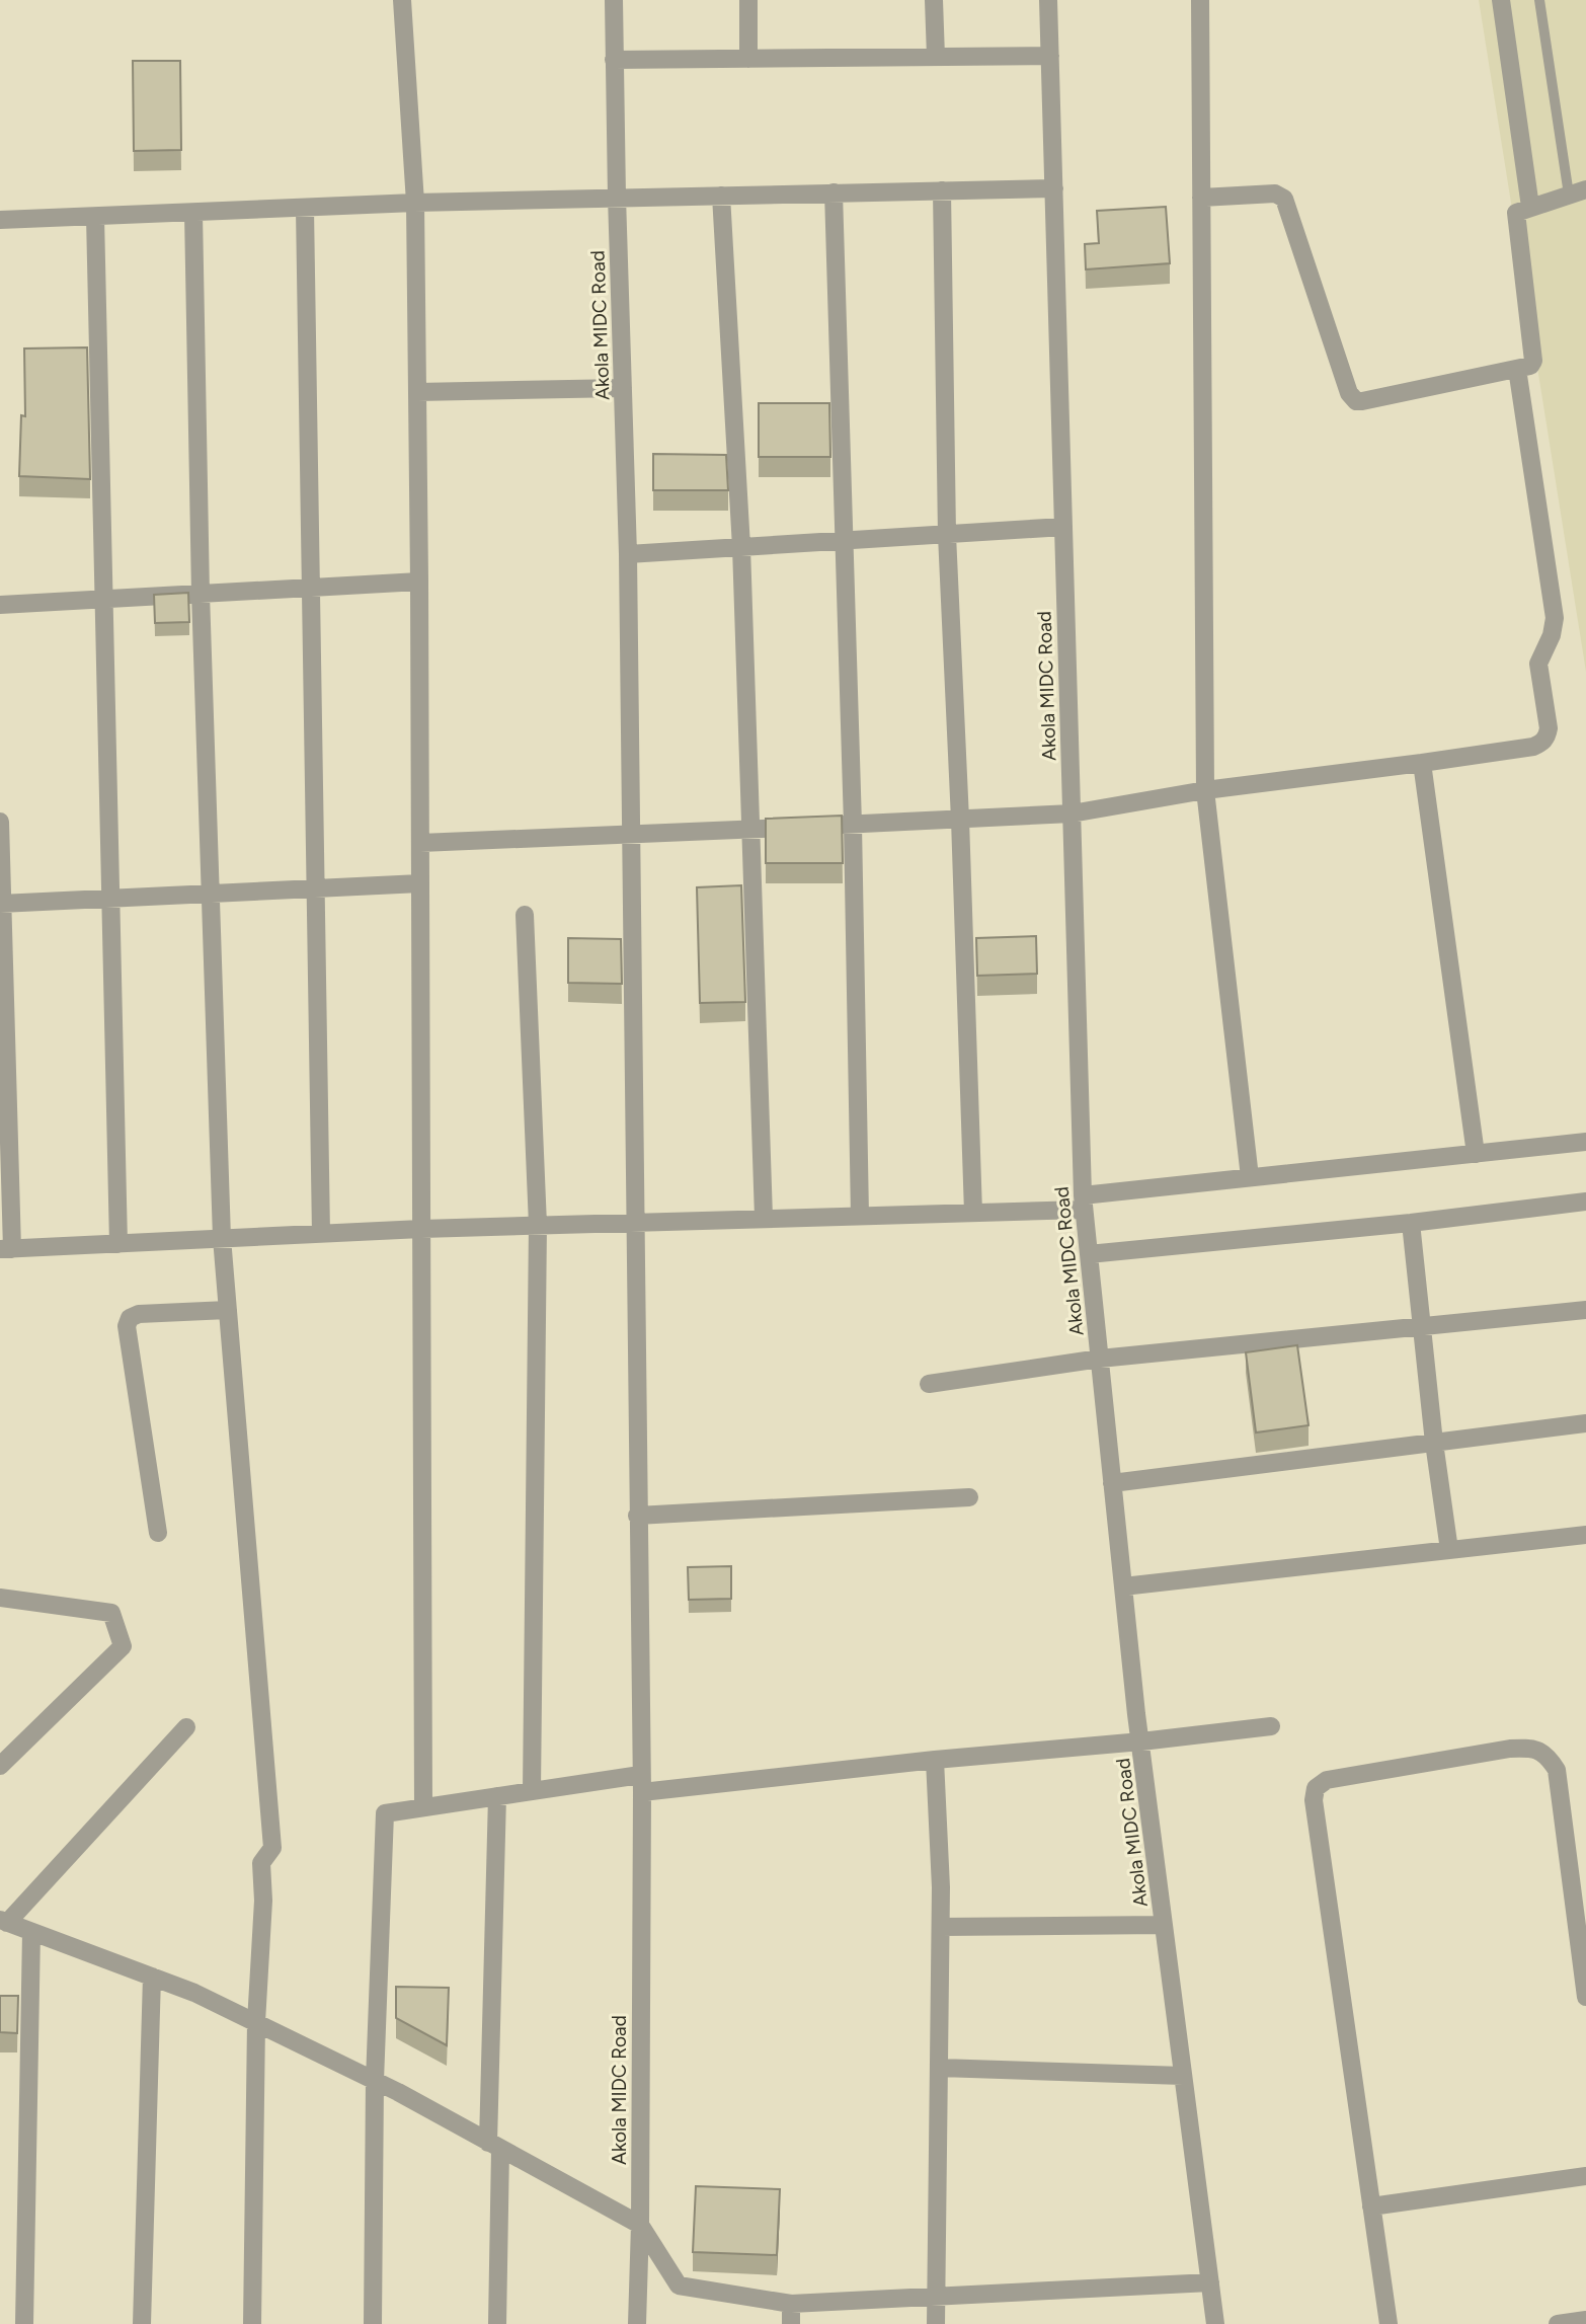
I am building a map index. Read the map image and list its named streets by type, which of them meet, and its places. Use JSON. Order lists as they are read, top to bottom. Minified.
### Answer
{"streets":{"street":["Akola MIDC Road"]}}
